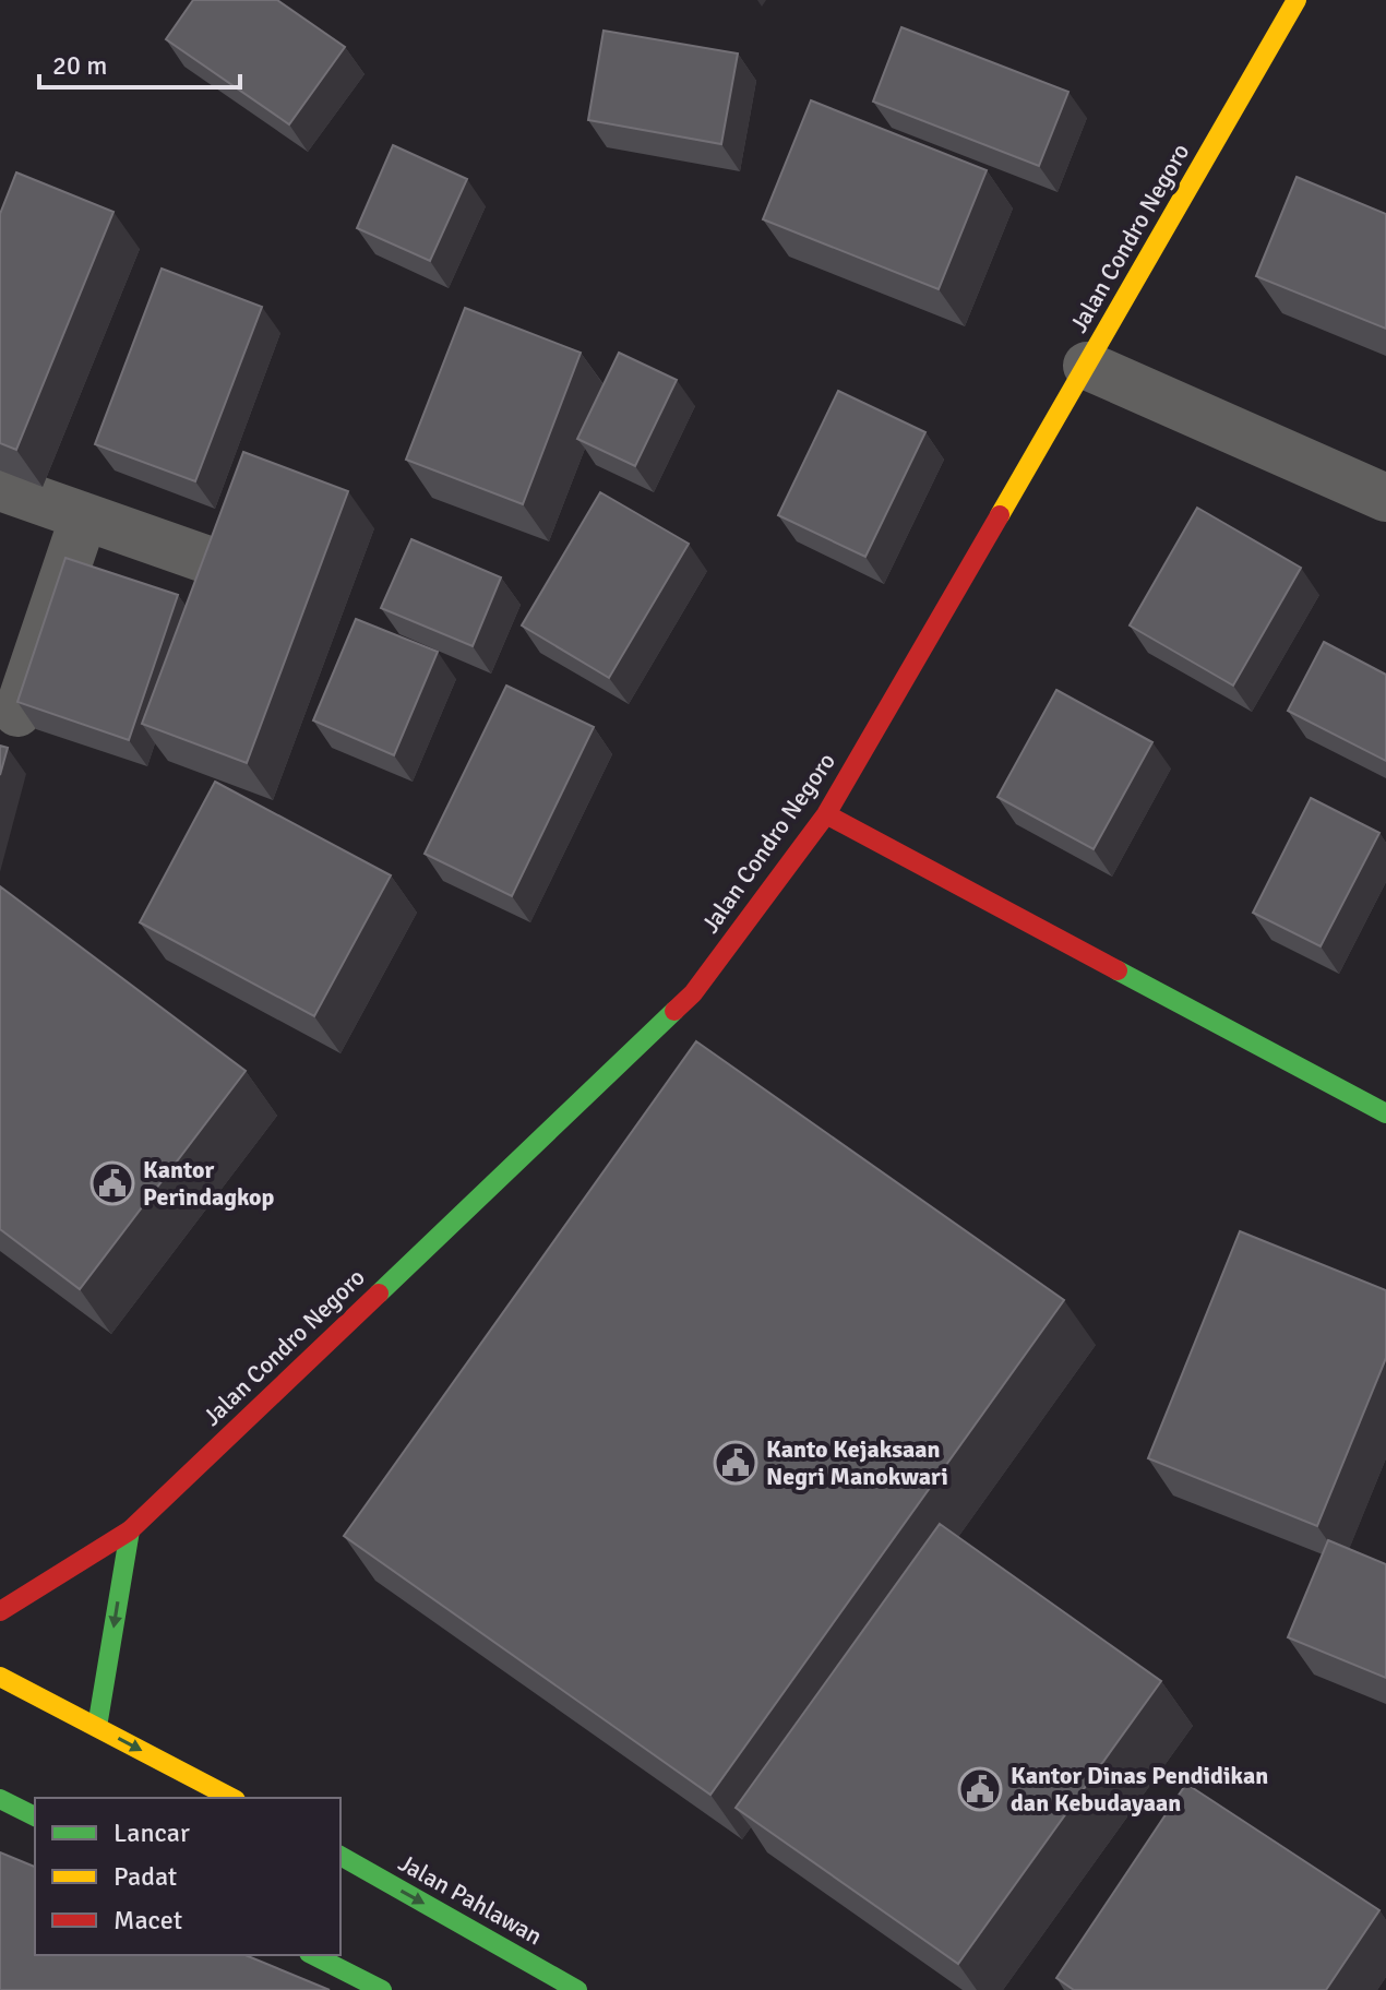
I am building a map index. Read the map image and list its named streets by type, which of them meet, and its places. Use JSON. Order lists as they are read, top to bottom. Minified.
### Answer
{"streets":{"main road":["Jalan Condro Negoro","Jalan Pahlawan"]},"one_way":["Jalan Pahlawan"],"places":{"public building":["Kantor Perindagkop","Kanto Kejaksaan Negri Manokwari","Kantor Dinas Pendidikan dan Kebudayaan"]},"legend":["Lancar","Padat","Macet"],"scale_bar":"20 m"}
